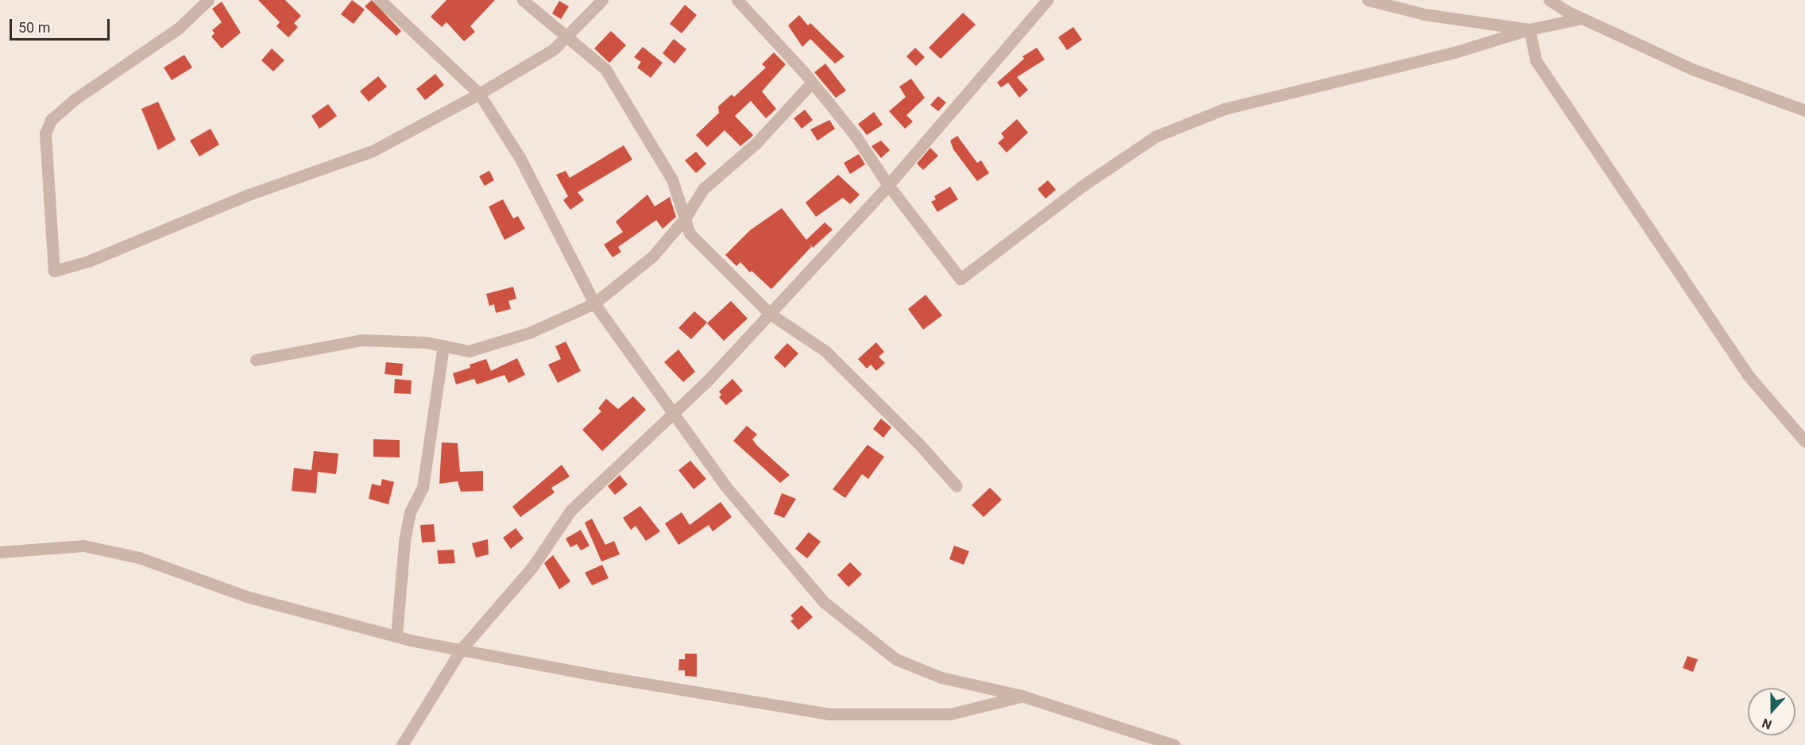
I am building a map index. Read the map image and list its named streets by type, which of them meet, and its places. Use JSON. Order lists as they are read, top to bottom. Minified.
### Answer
{"scale_bar":"50 m","north":"bottom"}
